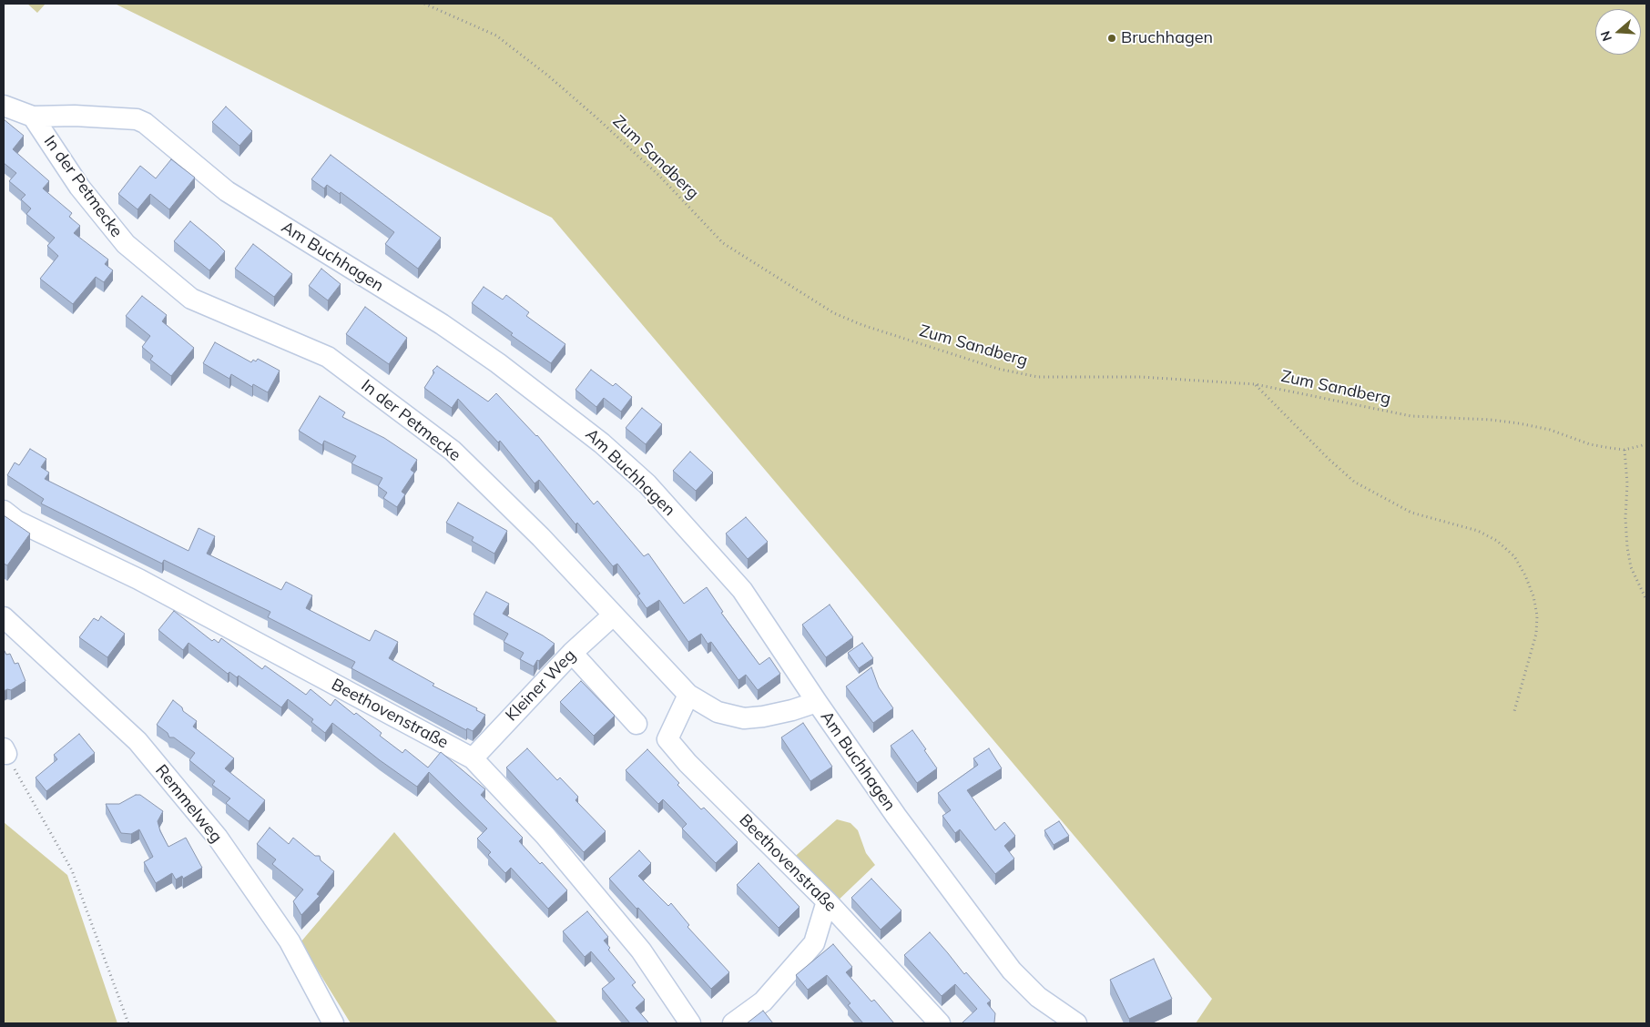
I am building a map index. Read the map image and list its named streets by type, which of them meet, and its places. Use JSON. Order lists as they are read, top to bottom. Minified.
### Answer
{"streets":{"street":["In der Petmecke","Am Buchhagen","Kleiner Weg","Beethovenstraße","Remmelweg"],"path":["Zum Sandberg"]},"crossings":[["In der Petmecke","Am Buchhagen"],["In der Petmecke","Kleiner Weg"],["In der Petmecke","Beethovenstraße"],["Kleiner Weg","Beethovenstraße"]],"places":["Bruchhagen"],"north":"left"}
